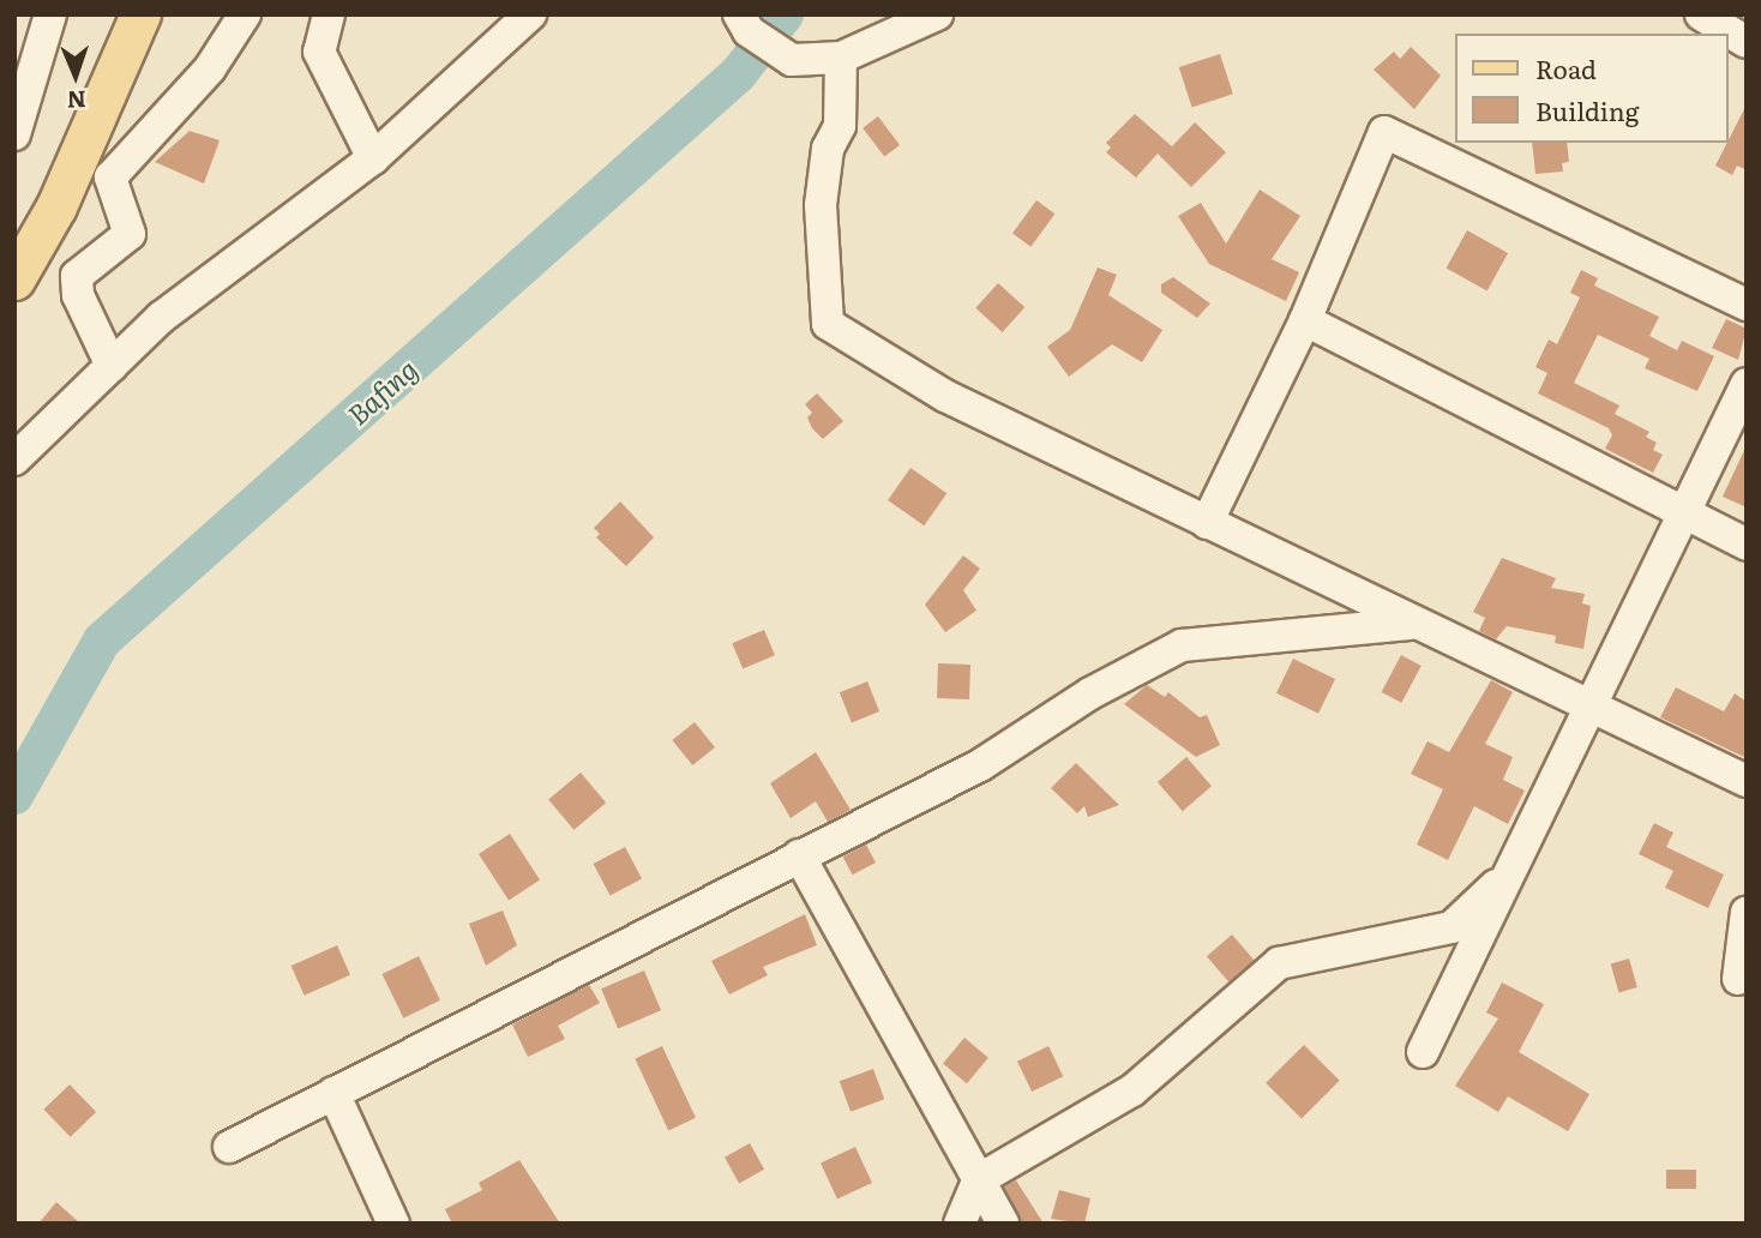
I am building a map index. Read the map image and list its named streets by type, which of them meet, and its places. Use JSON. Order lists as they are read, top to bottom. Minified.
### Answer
{"water":["Bafing"],"legend":["Road","Building"],"north":"bottom"}
